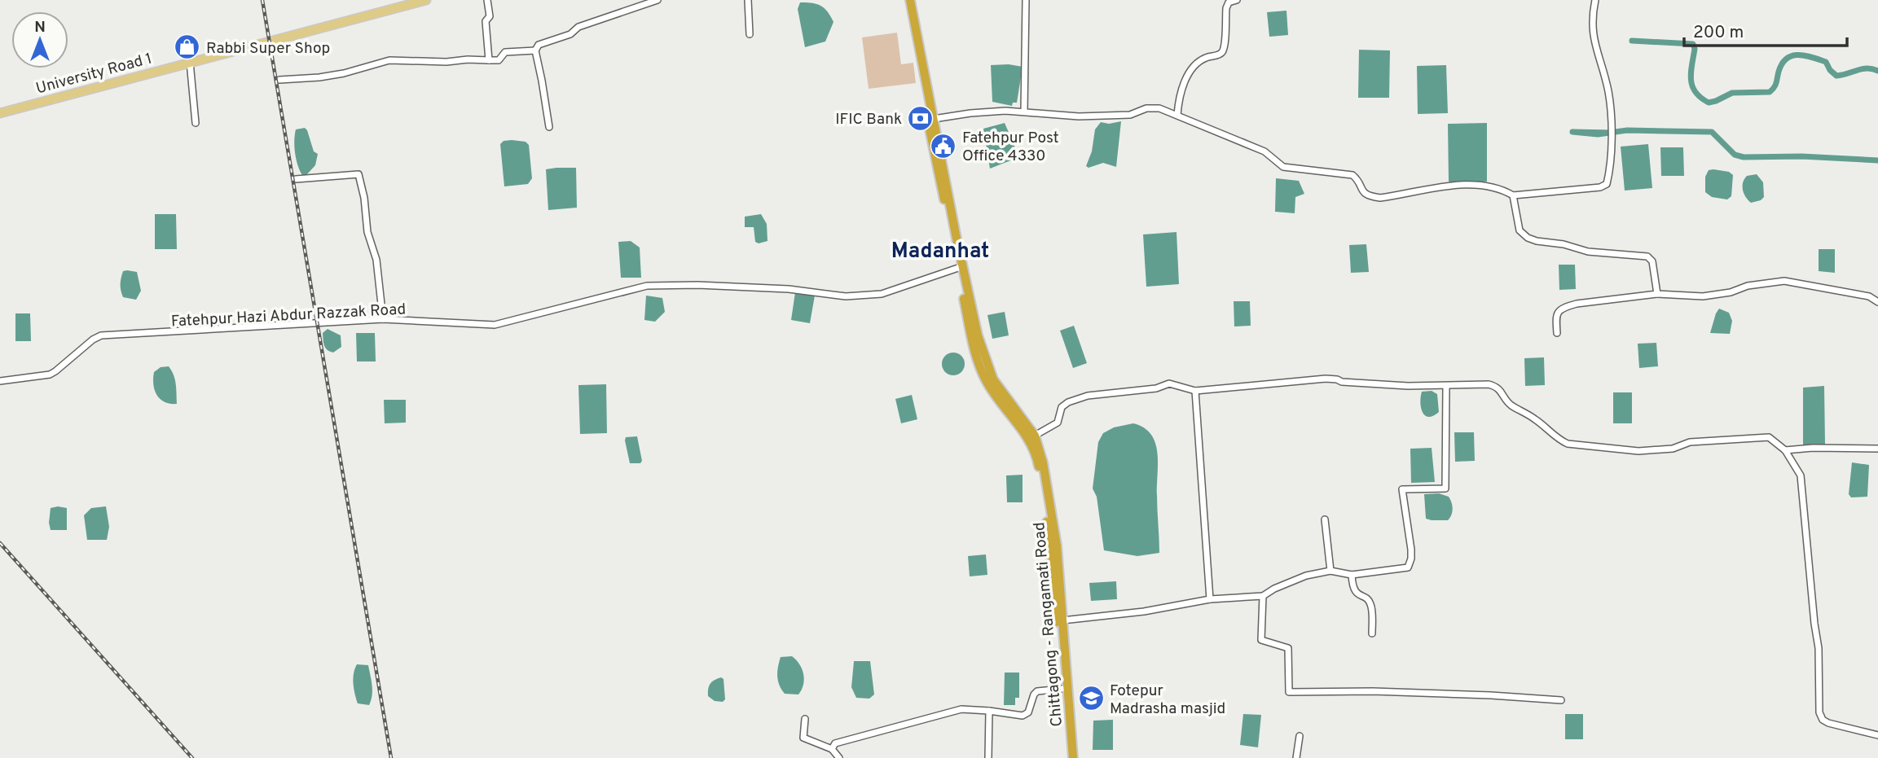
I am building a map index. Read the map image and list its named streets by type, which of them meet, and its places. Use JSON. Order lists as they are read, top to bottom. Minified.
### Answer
{"streets":{"highway":["Chittagong - Rangamati Road"],"main road":["University Road 1"],"street":["Fatehpur Hazi Abdur Razzak Road"]},"crossings":[["Fatehpur Hazi Abdur Razzak Road","Chittagong - Rangamati Road"]],"districts":["Madanhat"],"places":{"shop":["Rabbi Super Shop"],"bank":["IFIC Bank"],"public building":["Fatehpur Post Office 4330"],"school or university":["Fotepur Madrasha masjid"]},"scale_bar":"200 m","north":"top"}
